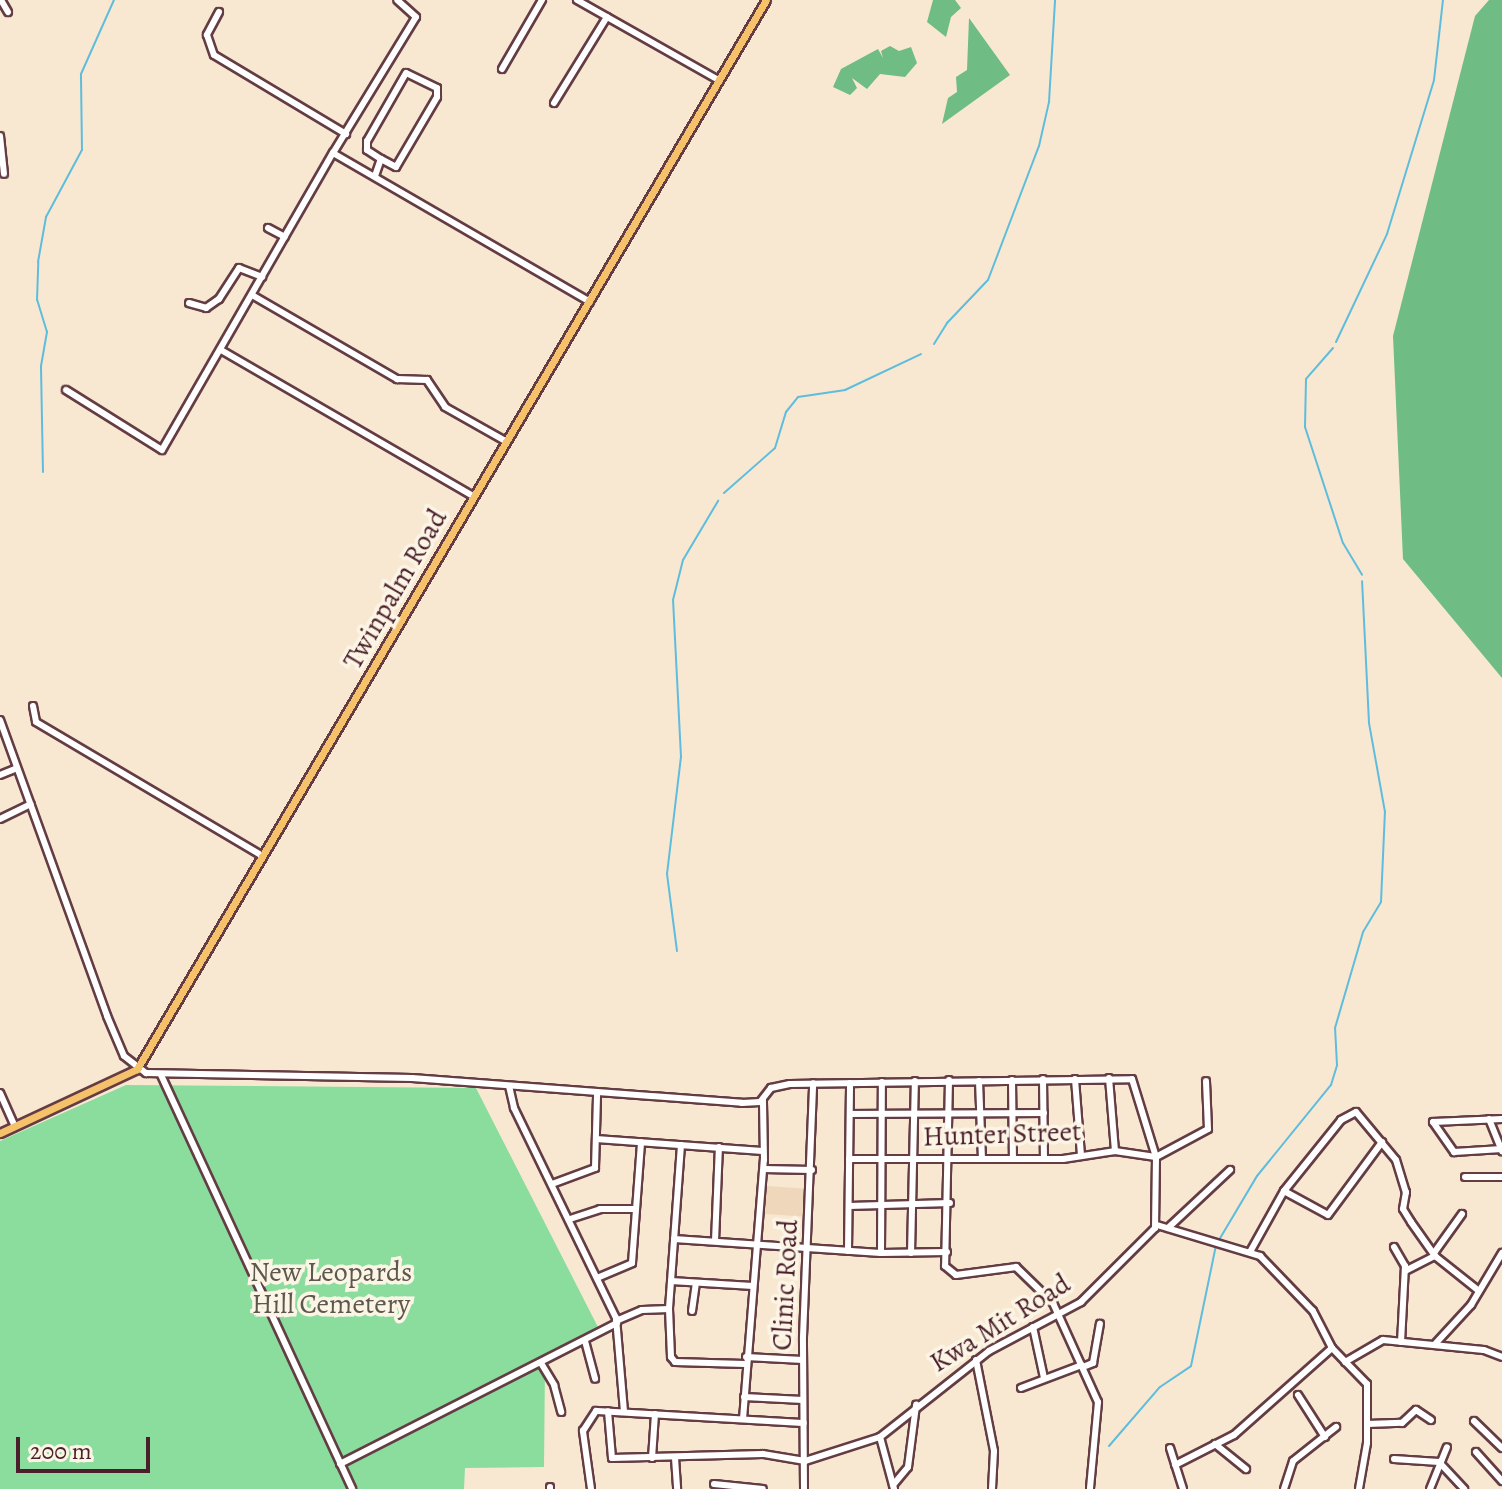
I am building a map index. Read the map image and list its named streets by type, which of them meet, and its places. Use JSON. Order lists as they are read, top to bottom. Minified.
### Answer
{"streets":{"main road":["Twinpalm Road"],"street":["Hunter Street","Clinic Road","Kwa Mit Road"]},"crossings":[["Clinic Road","Kwa Mit Road"]],"parks":["New Leopards Hill Cemetery"],"scale_bar":"200 m"}
